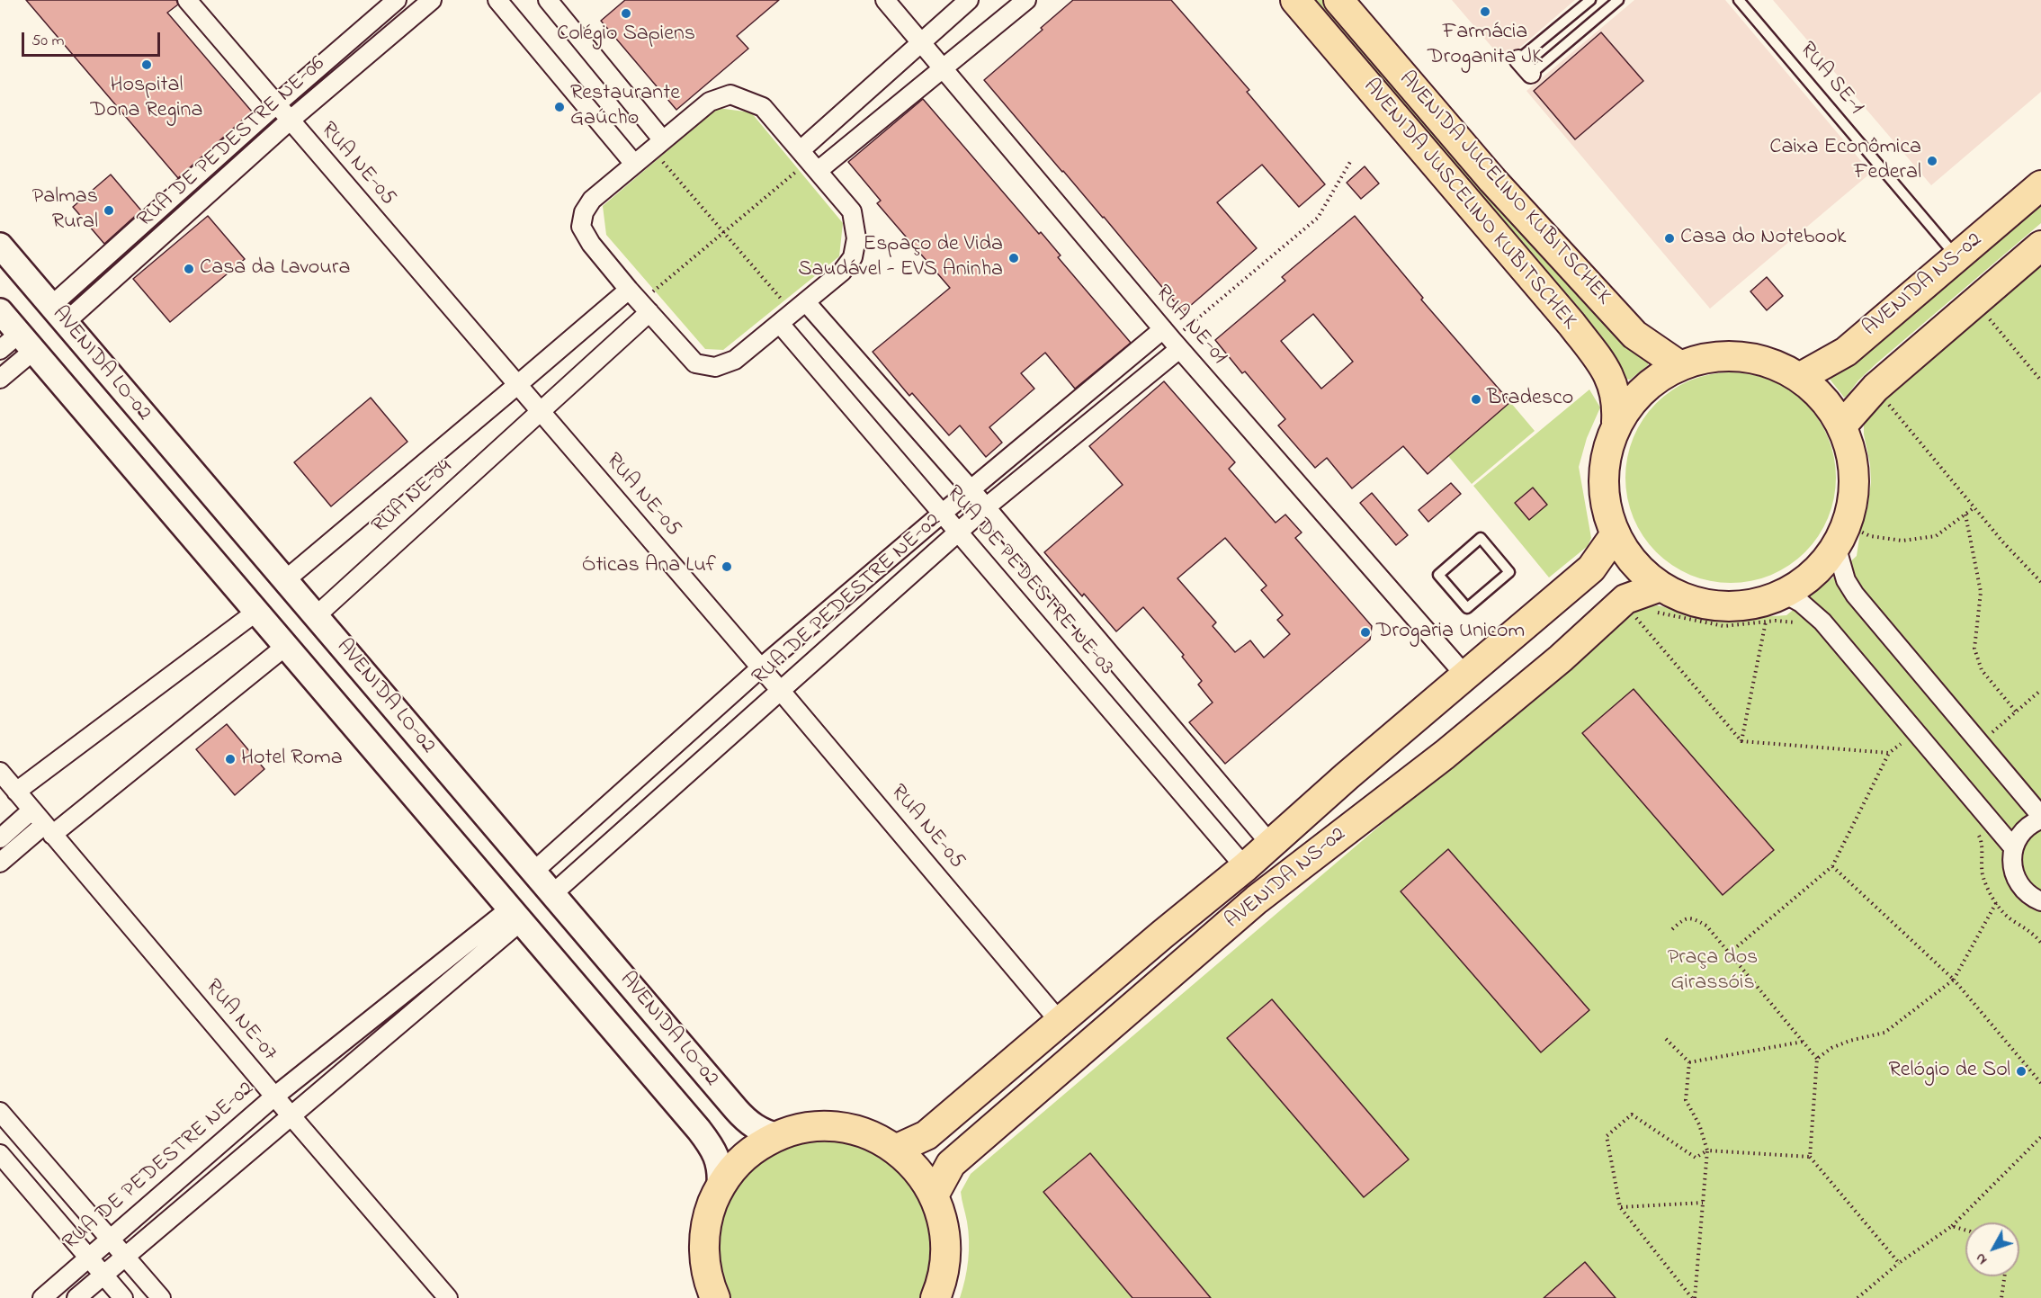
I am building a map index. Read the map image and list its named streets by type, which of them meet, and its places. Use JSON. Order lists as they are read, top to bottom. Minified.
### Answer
{"streets":{"main road":["AVENIDA JUCELINO KUBITSCHEK","AVENIDA JUSCELINO KUBITSCHEK","AVENIDA NS-02"],"street":["RUA DE PEDESTRE NE-06","RUA NE-05","RUA NE-01","AVENIDA LO-02","RUA NE-04","RUA DE PEDESTRE NE-03","RUA DE PEDESTRE NE-02","RUA NE-07"],"lane":["RUA SE-1"]},"crossings":[["RUA SE-1","AVENIDA NS-02"],["RUA DE PEDESTRE NE-06","RUA NE-05"],["RUA DE PEDESTRE NE-06","AVENIDA LO-02"],["RUA NE-05","AVENIDA NS-02"],["RUA NE-05","RUA NE-04"],["RUA NE-05","RUA DE PEDESTRE NE-02"],["AVENIDA NS-02","RUA NE-01"],["AVENIDA NS-02","RUA DE PEDESTRE NE-03"],["RUA NE-01","RUA DE PEDESTRE NE-02"],["AVENIDA LO-02","RUA NE-04"],["AVENIDA LO-02","RUA DE PEDESTRE NE-02"],["RUA DE PEDESTRE NE-03","RUA DE PEDESTRE NE-02"],["RUA DE PEDESTRE NE-02","RUA NE-07"]],"parks":["Praça dos Girassóis"],"places":["Farmácia Droganita JK","Colégio Sapiens","Hospital Dona Regina","Restaurante Gaúcho","Caixa Econômica Federal","Palmas Rural","Casa do Notebook","Espaço de Vida Saudável - EVS Aninha","Casa da Lavoura","Bradesco","Óticas Ana Luf","Drogaria Unicom","Hotel Roma","Relógio de Sol"],"scale_bar":"50 m","north":"bottom left"}
